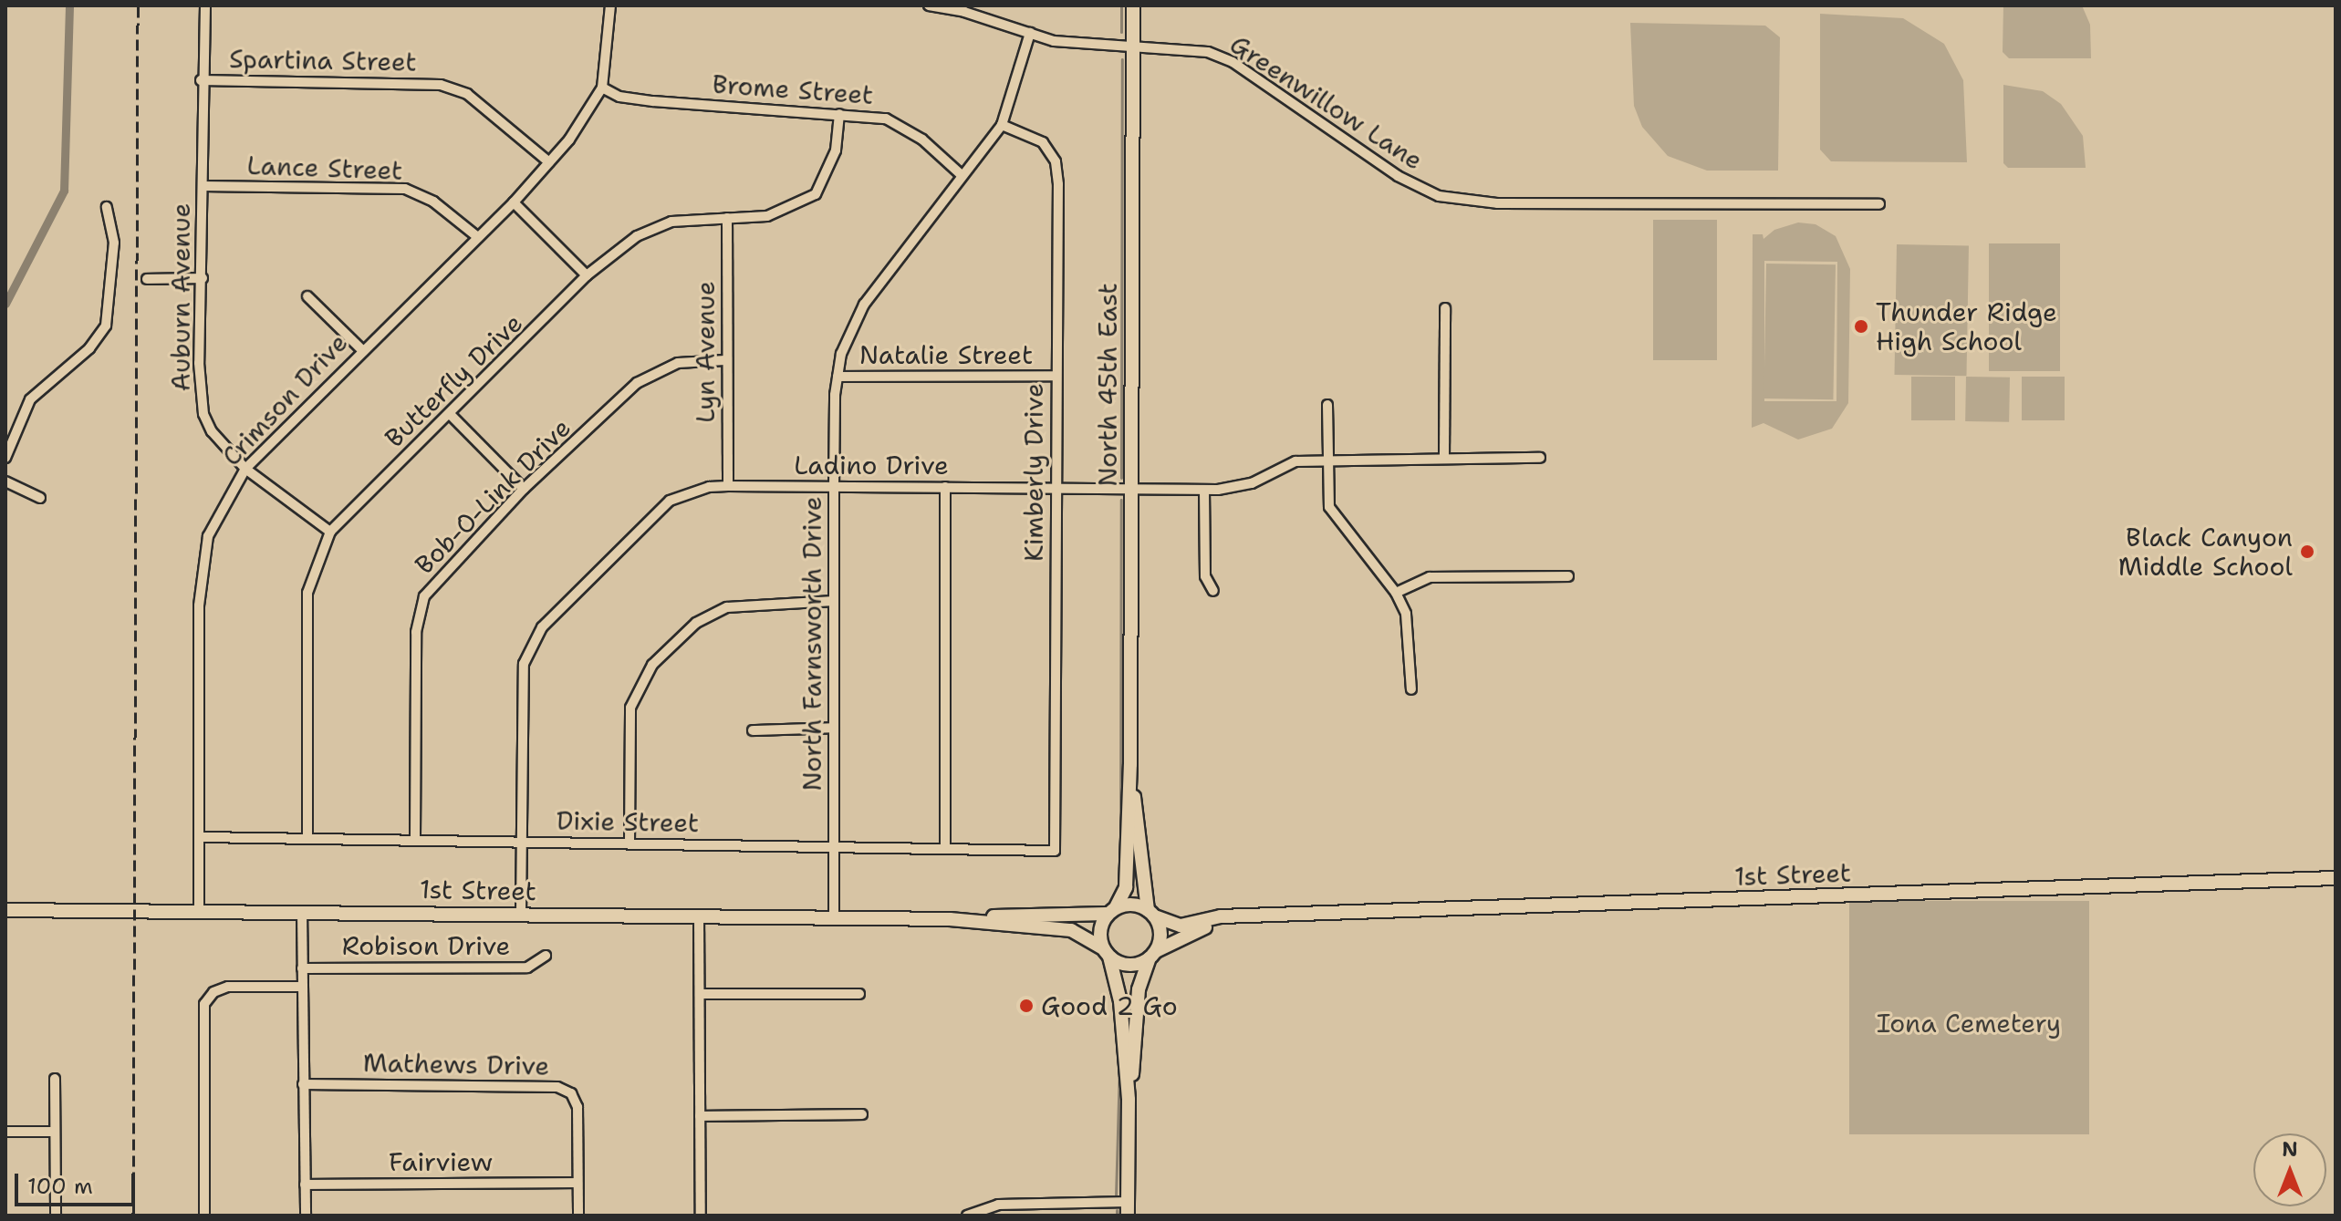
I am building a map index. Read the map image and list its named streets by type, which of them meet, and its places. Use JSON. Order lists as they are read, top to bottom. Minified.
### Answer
{"streets":{"main road":["North 45th East","1st Street"],"street":["Spartina Street","Brome Street","Greenwillow Lane","Lance Street","Auburn Avenue","Lyn Avenue","Natalie Street","Butterfly Drive","Crimson Drive","Ladino Drive","Kimberly Drive","Bob-O-Link Drive","North Farnsworth Drive","Dixie Street","Robison Drive","Mathews Drive","Fairview"]},"crossings":[["Spartina Street","Auburn Avenue"],["Spartina Street","Crimson Drive"],["Brome Street","Butterfly Drive"],["Brome Street","Crimson Drive"],["Brome Street","North Farnsworth Drive"],["Greenwillow Lane","North 45th East"],["Greenwillow Lane","North Farnsworth Drive"],["Lance Street","Auburn Avenue"],["Lance Street","Crimson Drive"],["Auburn Avenue","Butterfly Drive"],["Auburn Avenue","Crimson Drive"],["Lyn Avenue","Butterfly Drive"],["Lyn Avenue","Ladino Drive"],["Lyn Avenue","Bob-O-Link Drive"],["Natalie Street","Kimberly Drive"],["Natalie Street","North Farnsworth Drive"],["Butterfly Drive","Dixie Street"],["North 45th East","Ladino Drive"],["North 45th East","1st Street"],["Crimson Drive","Dixie Street"],["Crimson Drive","1st Street"],["Ladino Drive","Kimberly Drive"],["Ladino Drive","North Farnsworth Drive"],["Ladino Drive","Dixie Street"],["Ladino Drive","1st Street"],["Kimberly Drive","North Farnsworth Drive"],["Kimberly Drive","Dixie Street"],["Bob-O-Link Drive","Dixie Street"],["North Farnsworth Drive","Dixie Street"],["North Farnsworth Drive","1st Street"],["Mathews Drive","Fairview"]],"parks":["Iona Cemetery"],"places":["Thunder Ridge High School","Black Canyon Middle School","Good 2 Go"],"scale_bar":"100 m","north":"top"}
